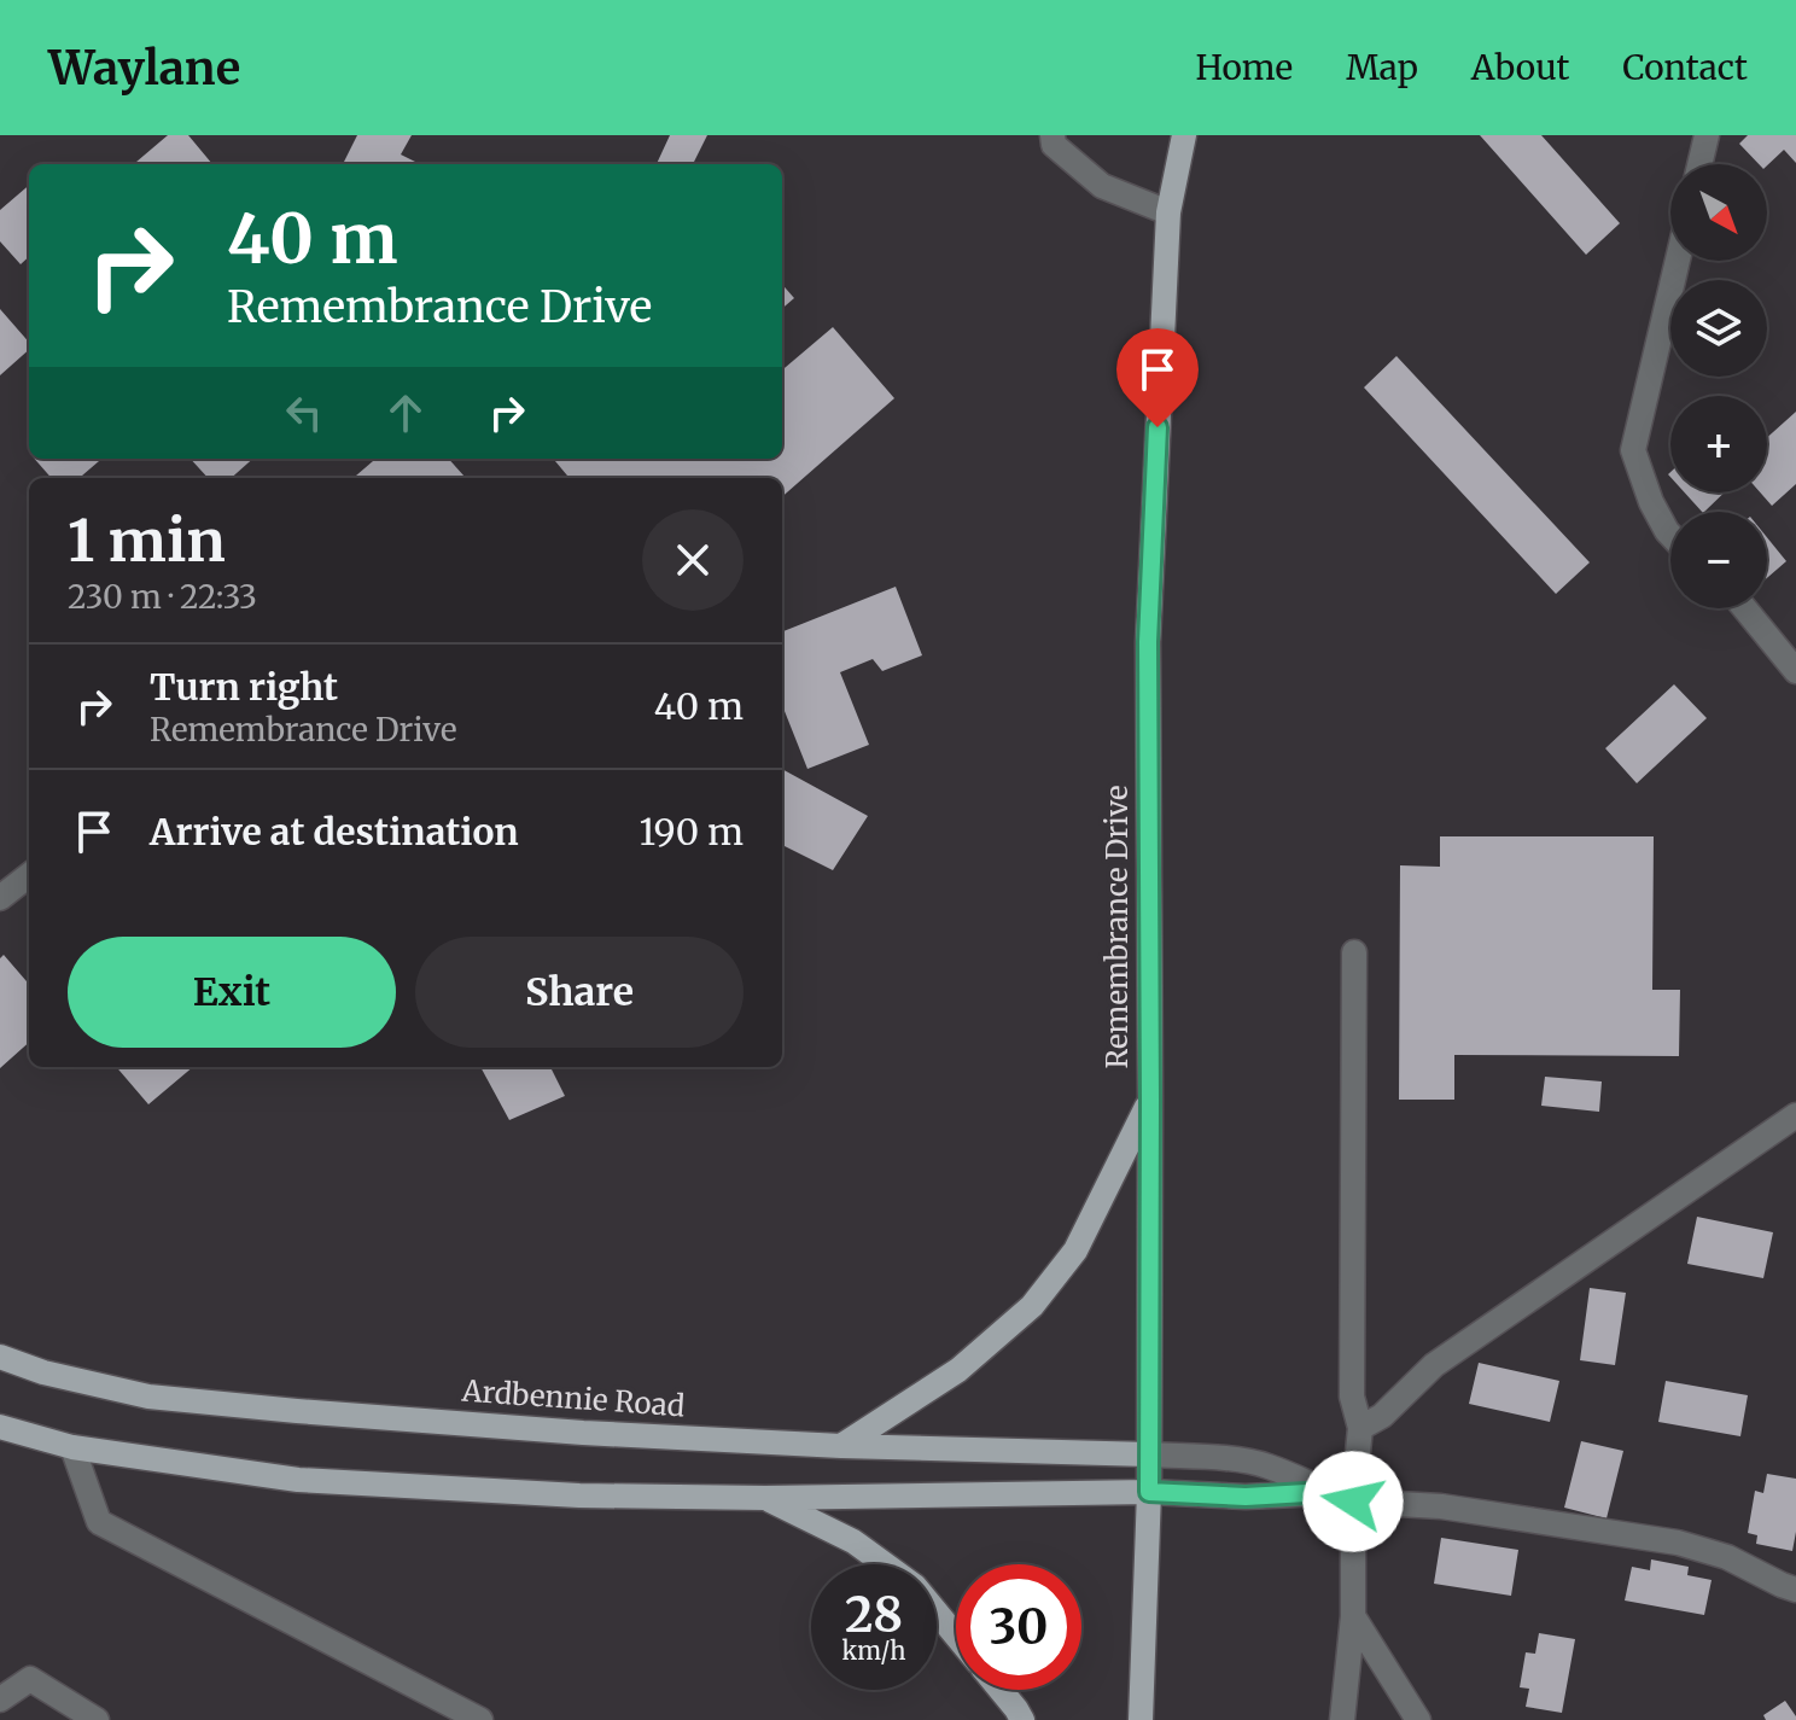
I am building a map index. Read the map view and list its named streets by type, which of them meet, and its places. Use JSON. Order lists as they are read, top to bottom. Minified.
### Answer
{"streets":{"main road":["Remembrance Drive","Ardbennie Road"]},"crossings":[["Remembrance Drive","Ardbennie Road"]],"north":"bottom right","page":{"header":"Waylane","nav":["Home","Map","About","Contact"],"map_buttons":["+","−"],"turn":["40 m","Remembrance Drive"],"heading":["1 min","230 m · 22:33"],"list":[{"name":"Turn right","note":"Remembrance Drive","value":"40 m"},{"name":"Arrive at destination","value":"190 m"}],"buttons":["Exit","Share"],"speed":"28 km/h","limit":"30"}}
